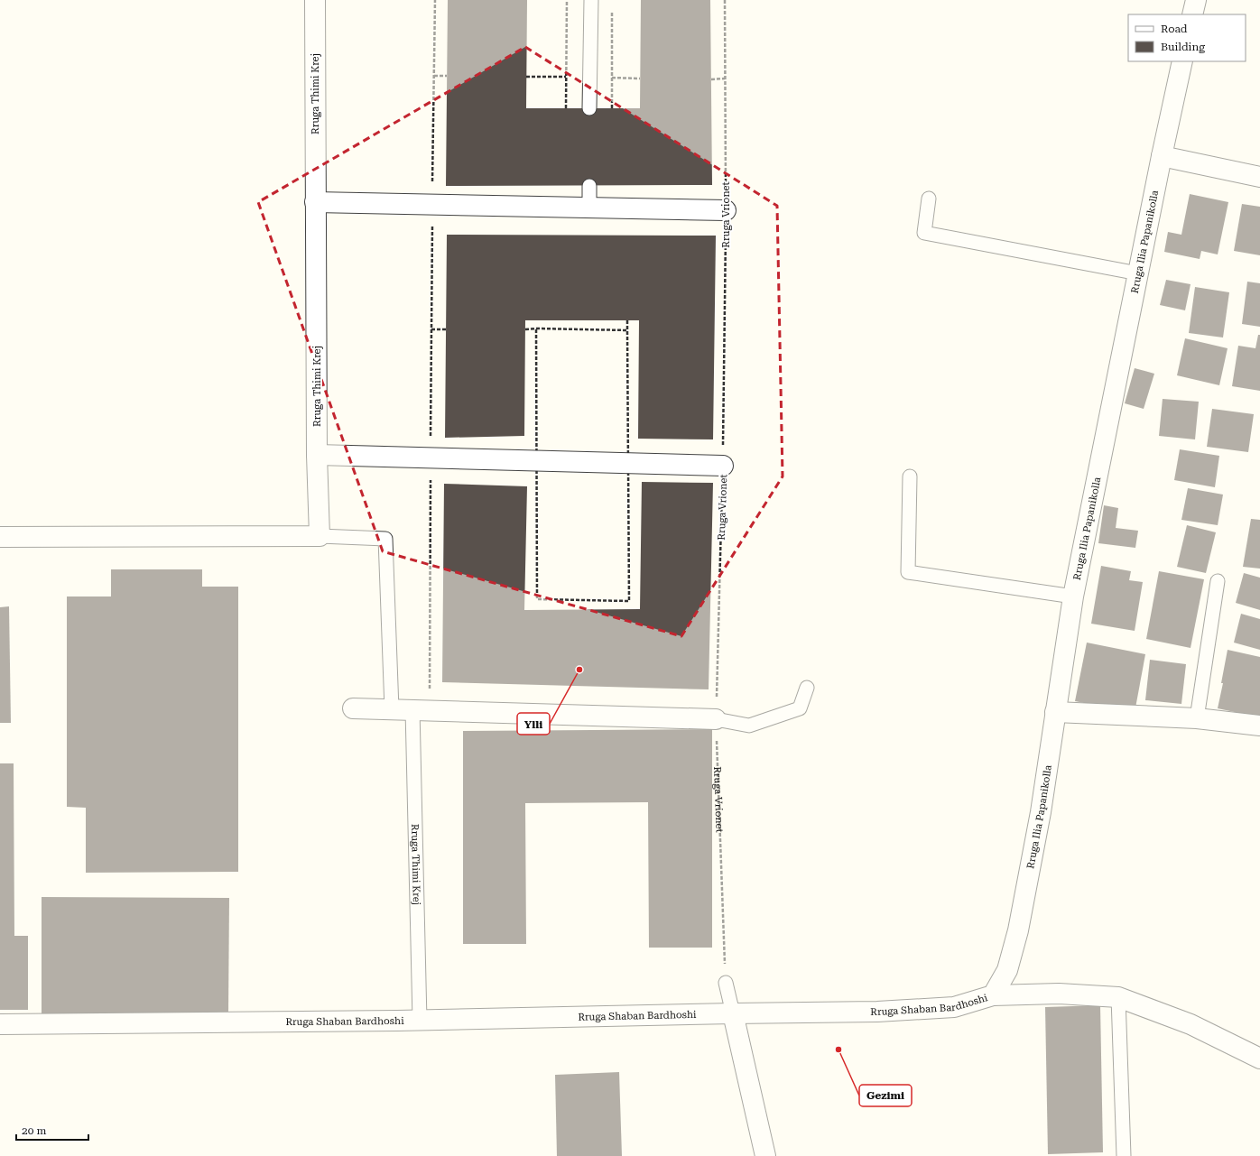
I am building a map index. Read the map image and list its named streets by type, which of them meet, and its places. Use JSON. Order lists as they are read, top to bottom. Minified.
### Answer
{"streets":{"street":["Rruga Thimi Krej","Rruga Ilia Papanikolla","Rruga Shaban Bardhoshi"],"path":["Rruga Vrionet"]},"crossings":[["Rruga Thimi Krej","Rruga Shaban Bardhoshi"],["Rruga Ilia Papanikolla","Rruga Shaban Bardhoshi"]],"places":["Ylli","Gezimi"],"legend":["Road","Building"],"scale_bar":"20 m"}
